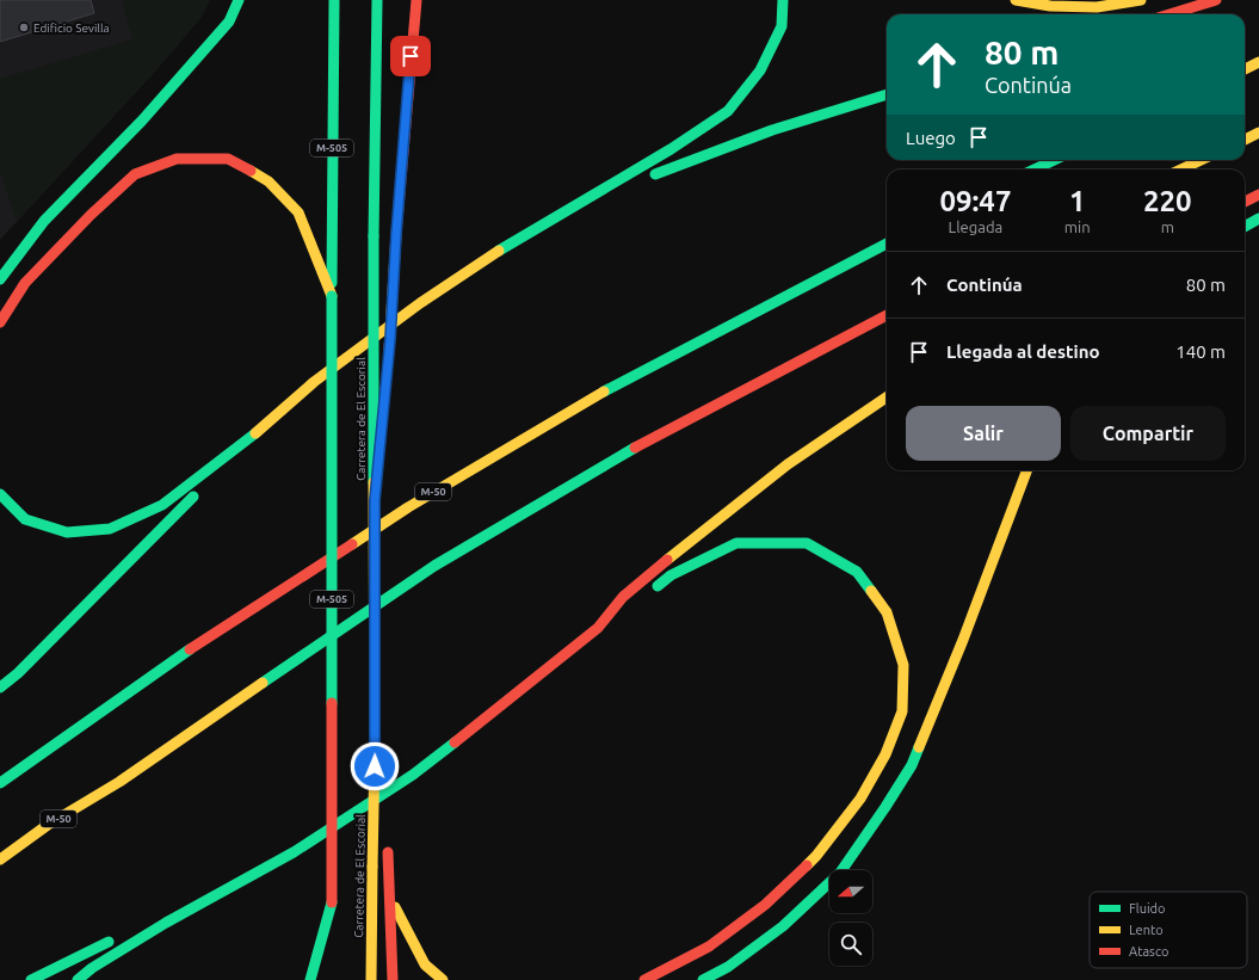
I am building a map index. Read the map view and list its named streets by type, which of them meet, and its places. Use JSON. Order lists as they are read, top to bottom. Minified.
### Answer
{"streets":{"highway":["M-505","Carretera de El Escorial","M-50"]},"places":["Edificio Sevilla"],"legend":["Fluido","Lento","Atasco"],"north":"left","page":{"turn":["80 m","Continúa"],"then":"Luego","eta":["09:47","Llegada","1","min","220","m"],"list":[{"name":"Continúa","value":"80 m"},{"name":"Llegada al destino","value":"140 m"}],"buttons":["Salir","Compartir"]}}
